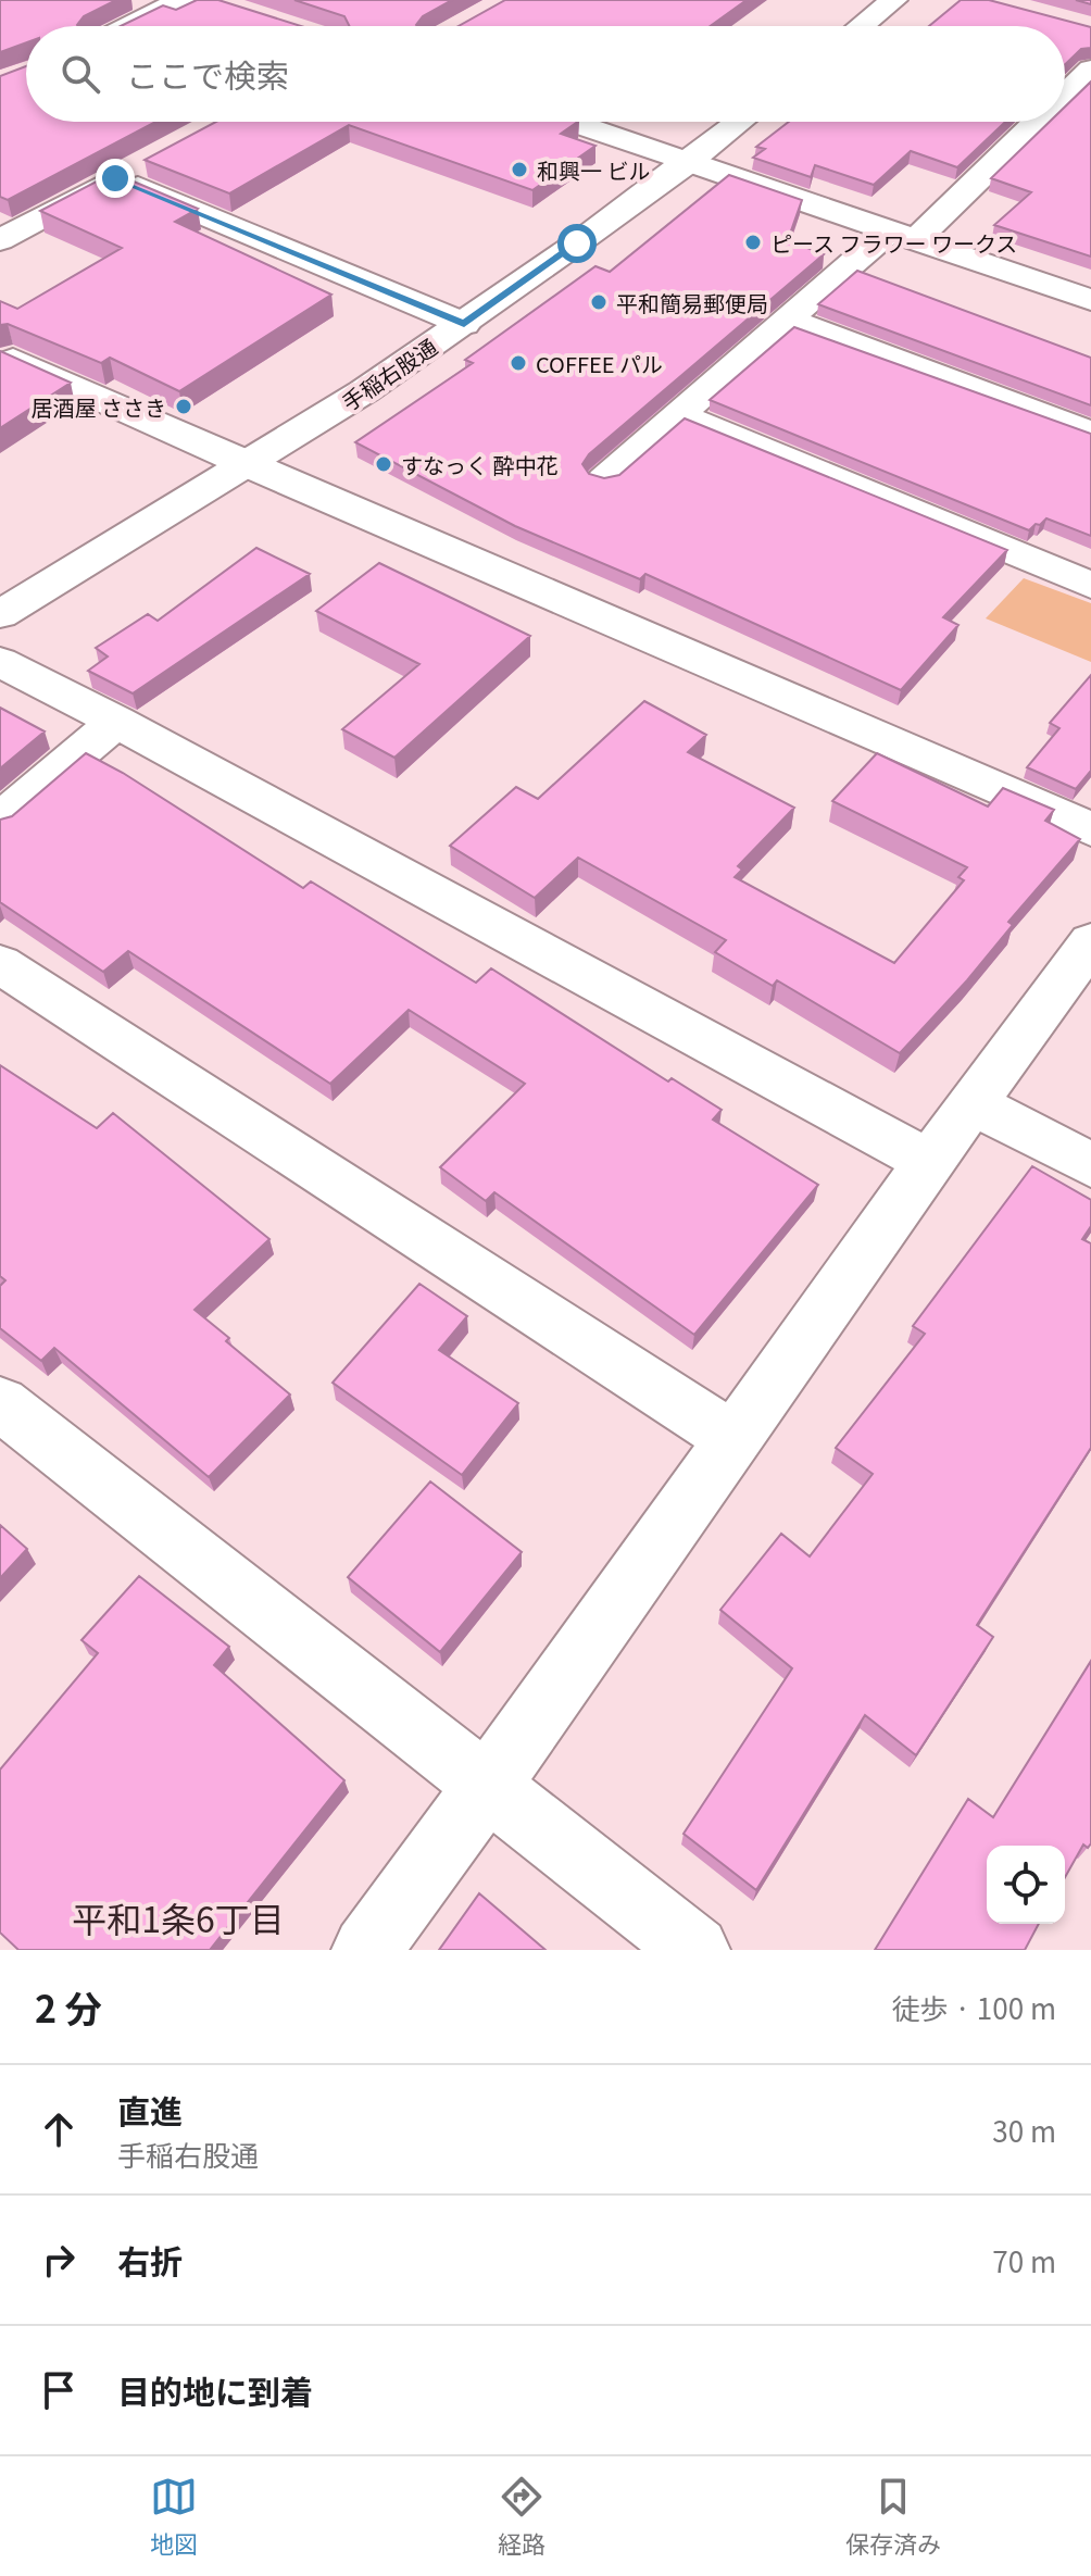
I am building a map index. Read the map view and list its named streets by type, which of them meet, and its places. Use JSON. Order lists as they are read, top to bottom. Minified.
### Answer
{"streets":{"street":["手稲右股通"]},"districts":["平和1条6丁目"],"places":["和興一 ビル","ピース フラワー ワークス","平和簡易郵便局","COFFEE パル","居酒屋 ささき","すなっく 酔中花"],"page":{"search":"ここで検索","heading":["2 分","徒歩 · 100 m"],"list":[["直進","手稲右股通","30 m"],["右折","70 m"],"目的地に到着"],"nav":["地図","経路","保存済み"]}}
